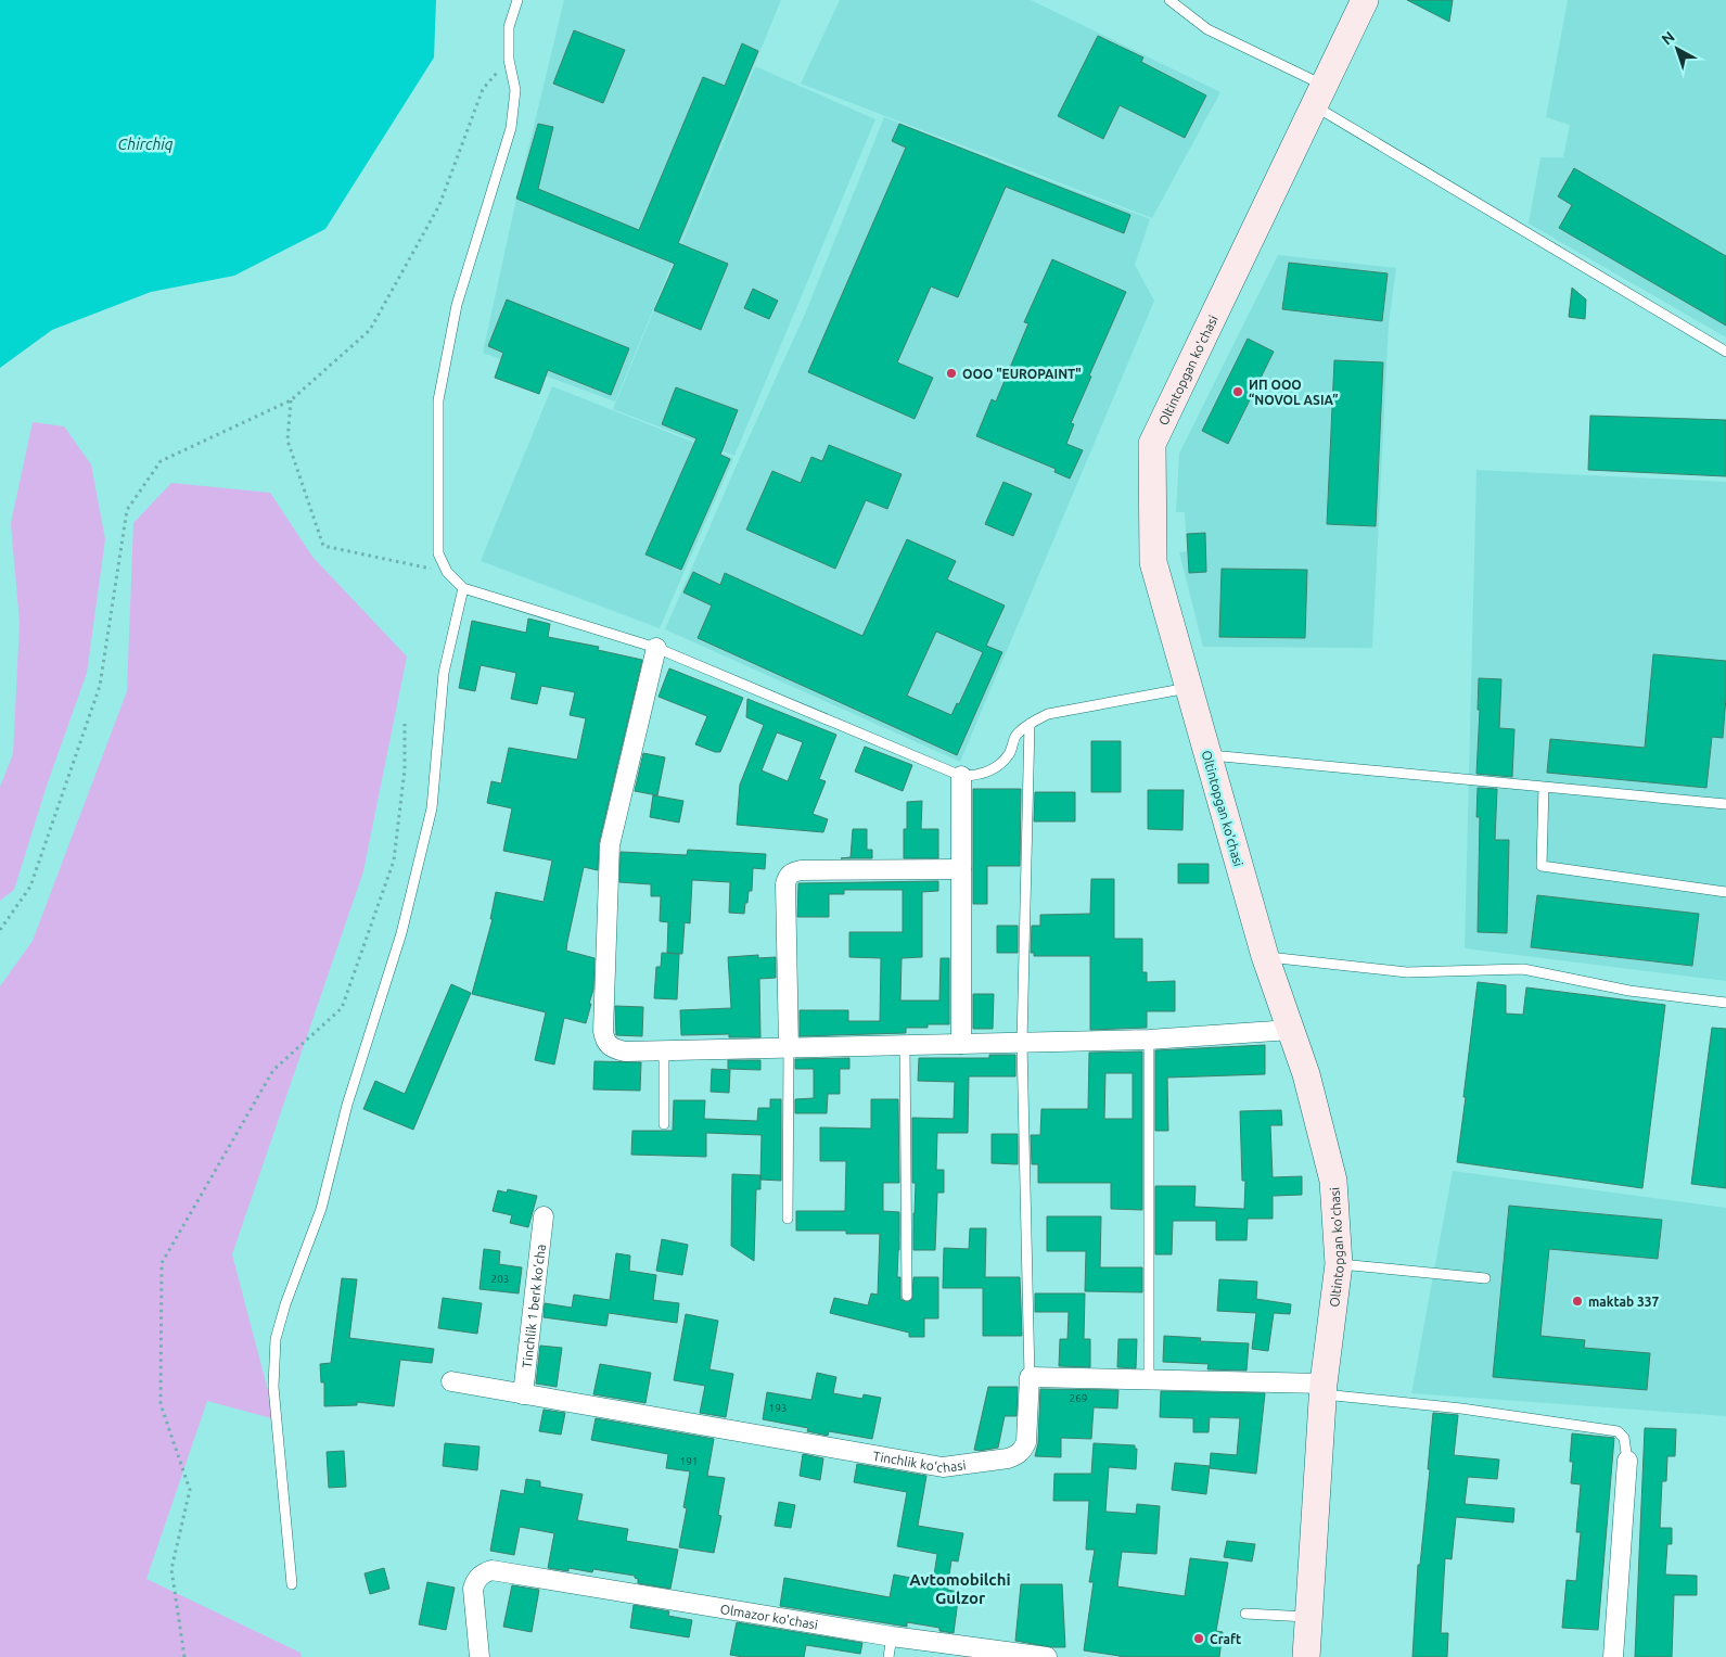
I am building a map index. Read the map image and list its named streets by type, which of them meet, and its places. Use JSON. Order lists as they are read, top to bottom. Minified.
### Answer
{"streets":{"street":["Oltintopgan ko'chasi","Tinchlik 1 berk ko'cha","Tinchlik ko'chasi","Olmazor ko'chasi"]},"crossings":[["Tinchlik 1 berk ko'cha","Tinchlik ko'chasi"]],"districts":["Avtomobilchi Gulzor"],"water":["Chirchiq"],"places":["OOO \"EUROPAINT\"","ИП ООО “NOVOL ASIA”","maktab 337","Craft"],"house_numbers":["203","269","193","191"],"north":"top left"}
